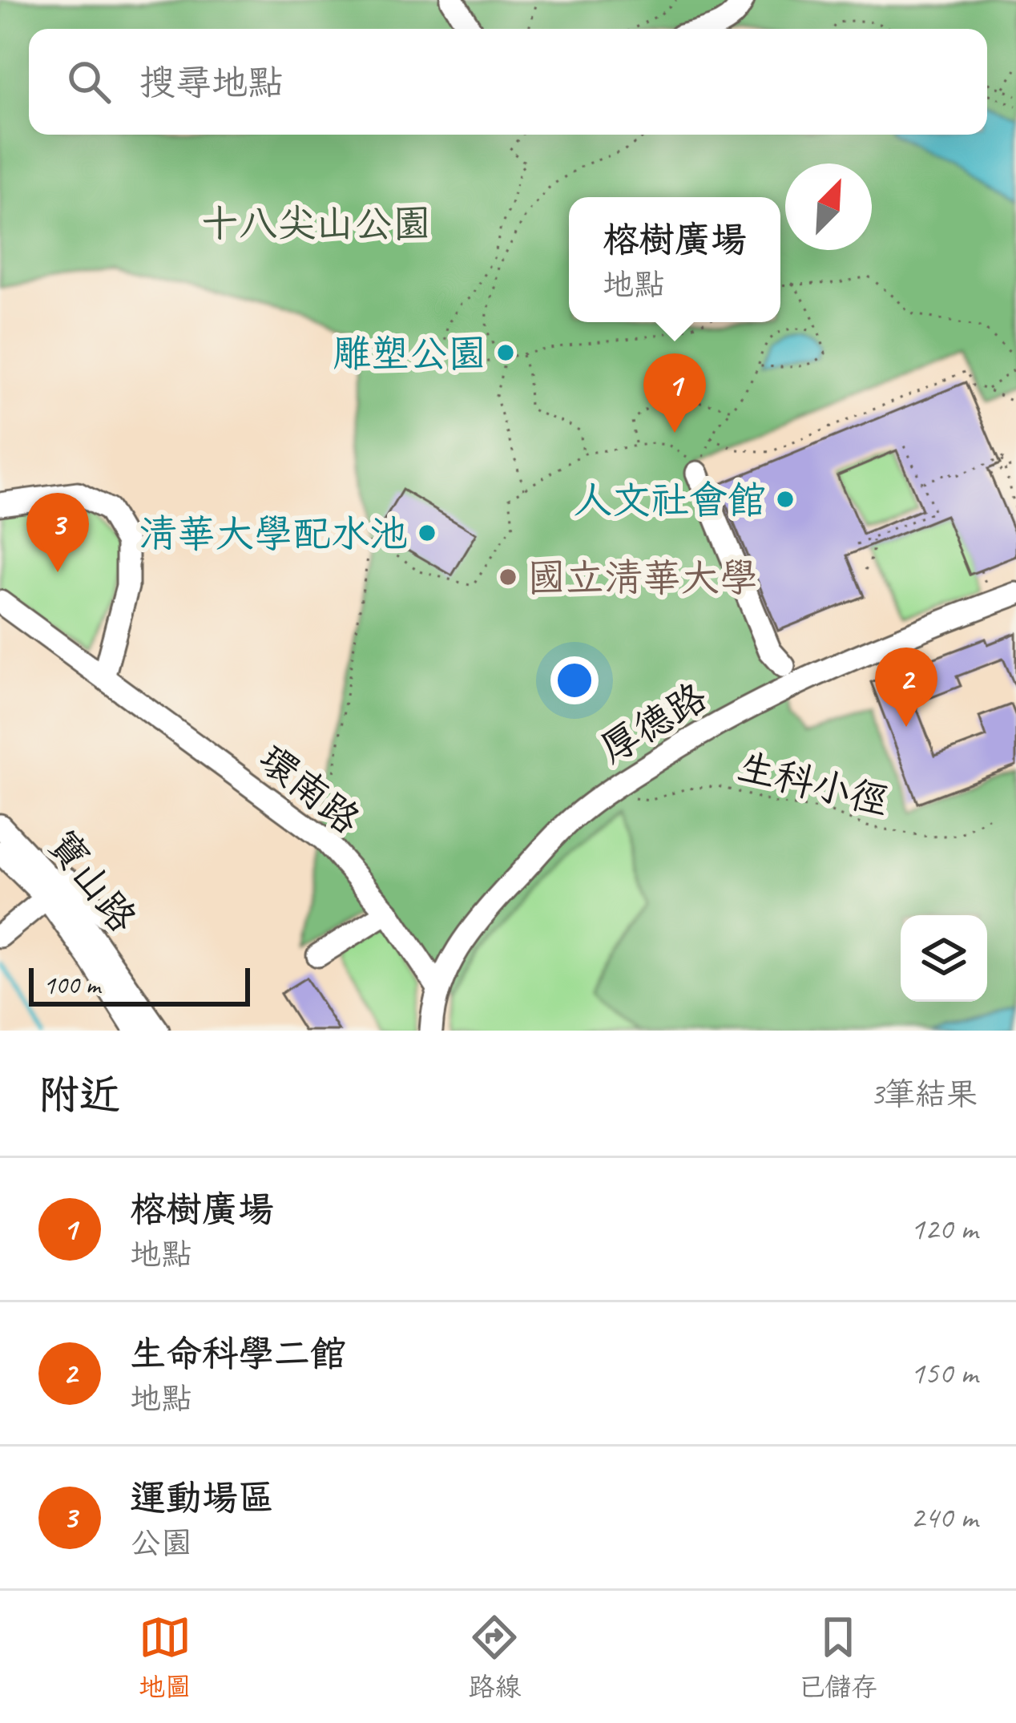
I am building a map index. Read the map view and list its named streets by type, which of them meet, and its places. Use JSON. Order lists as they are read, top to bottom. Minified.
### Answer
{"streets":{"street":["厚德路","環南路","寶山路"],"path":["生科小徑"]},"crossings":[["厚德路","環南路"]],"parks":["十八尖山公園"],"places":["雕塑公園","人文社會館","清華大學配水池","國立清華大學"],"scale_bar":"100 m","north":"top right","page":{"search":"搜尋地點","popup":["榕樹廣場","地點"],"pins":["1","3","2"],"scale":"100 m","heading":["附近","3筆結果"],"list":[{"mark":"1","name":"榕樹廣場","note":"地點","value":"120 m"},{"mark":"2","name":"生命科學二館","note":"地點","value":"150 m"},{"mark":"3","name":"運動場區","note":"公園","value":"240 m"}],"nav":["地圖","路線","已儲存"]}}
